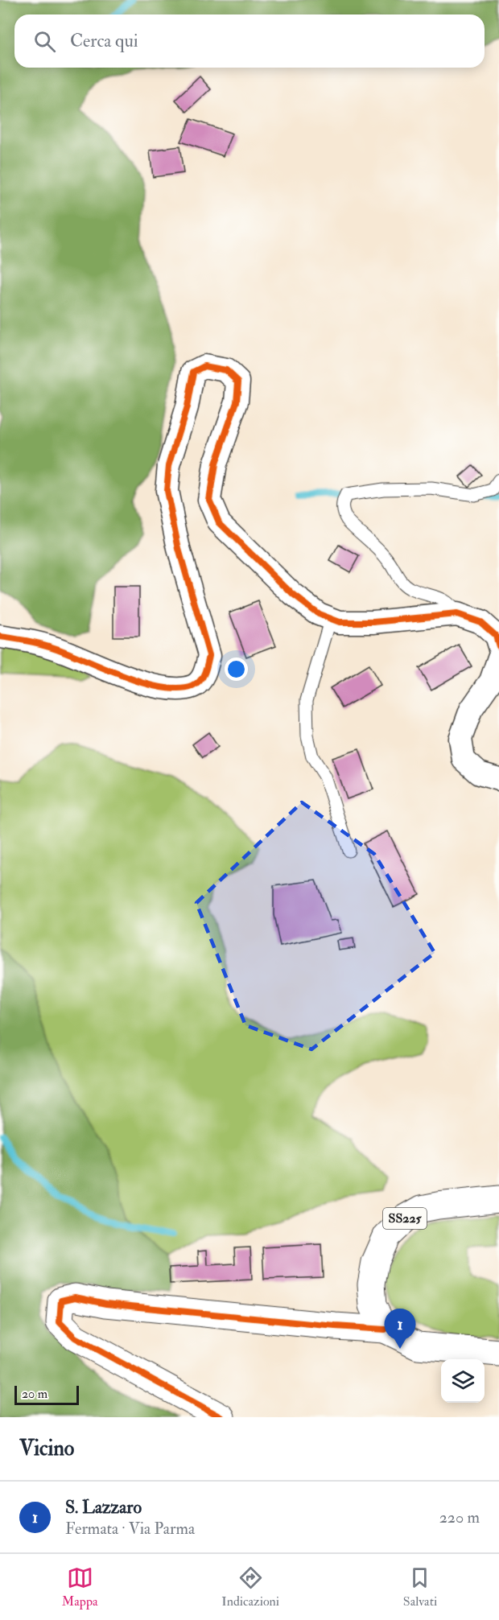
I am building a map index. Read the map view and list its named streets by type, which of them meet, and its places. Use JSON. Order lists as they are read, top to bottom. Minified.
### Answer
{"streets":{"street":["SS225"]},"scale_bar":"20 m","page":{"search":"Cerca qui","pins":"1","scale":"20 m","heading":"Vicino","list":[{"mark":"1","name":"S. Lazzaro","note":"Fermata · Via Parma","value":"220 m"}],"nav":["Mappa","Indicazioni","Salvati"]}}
